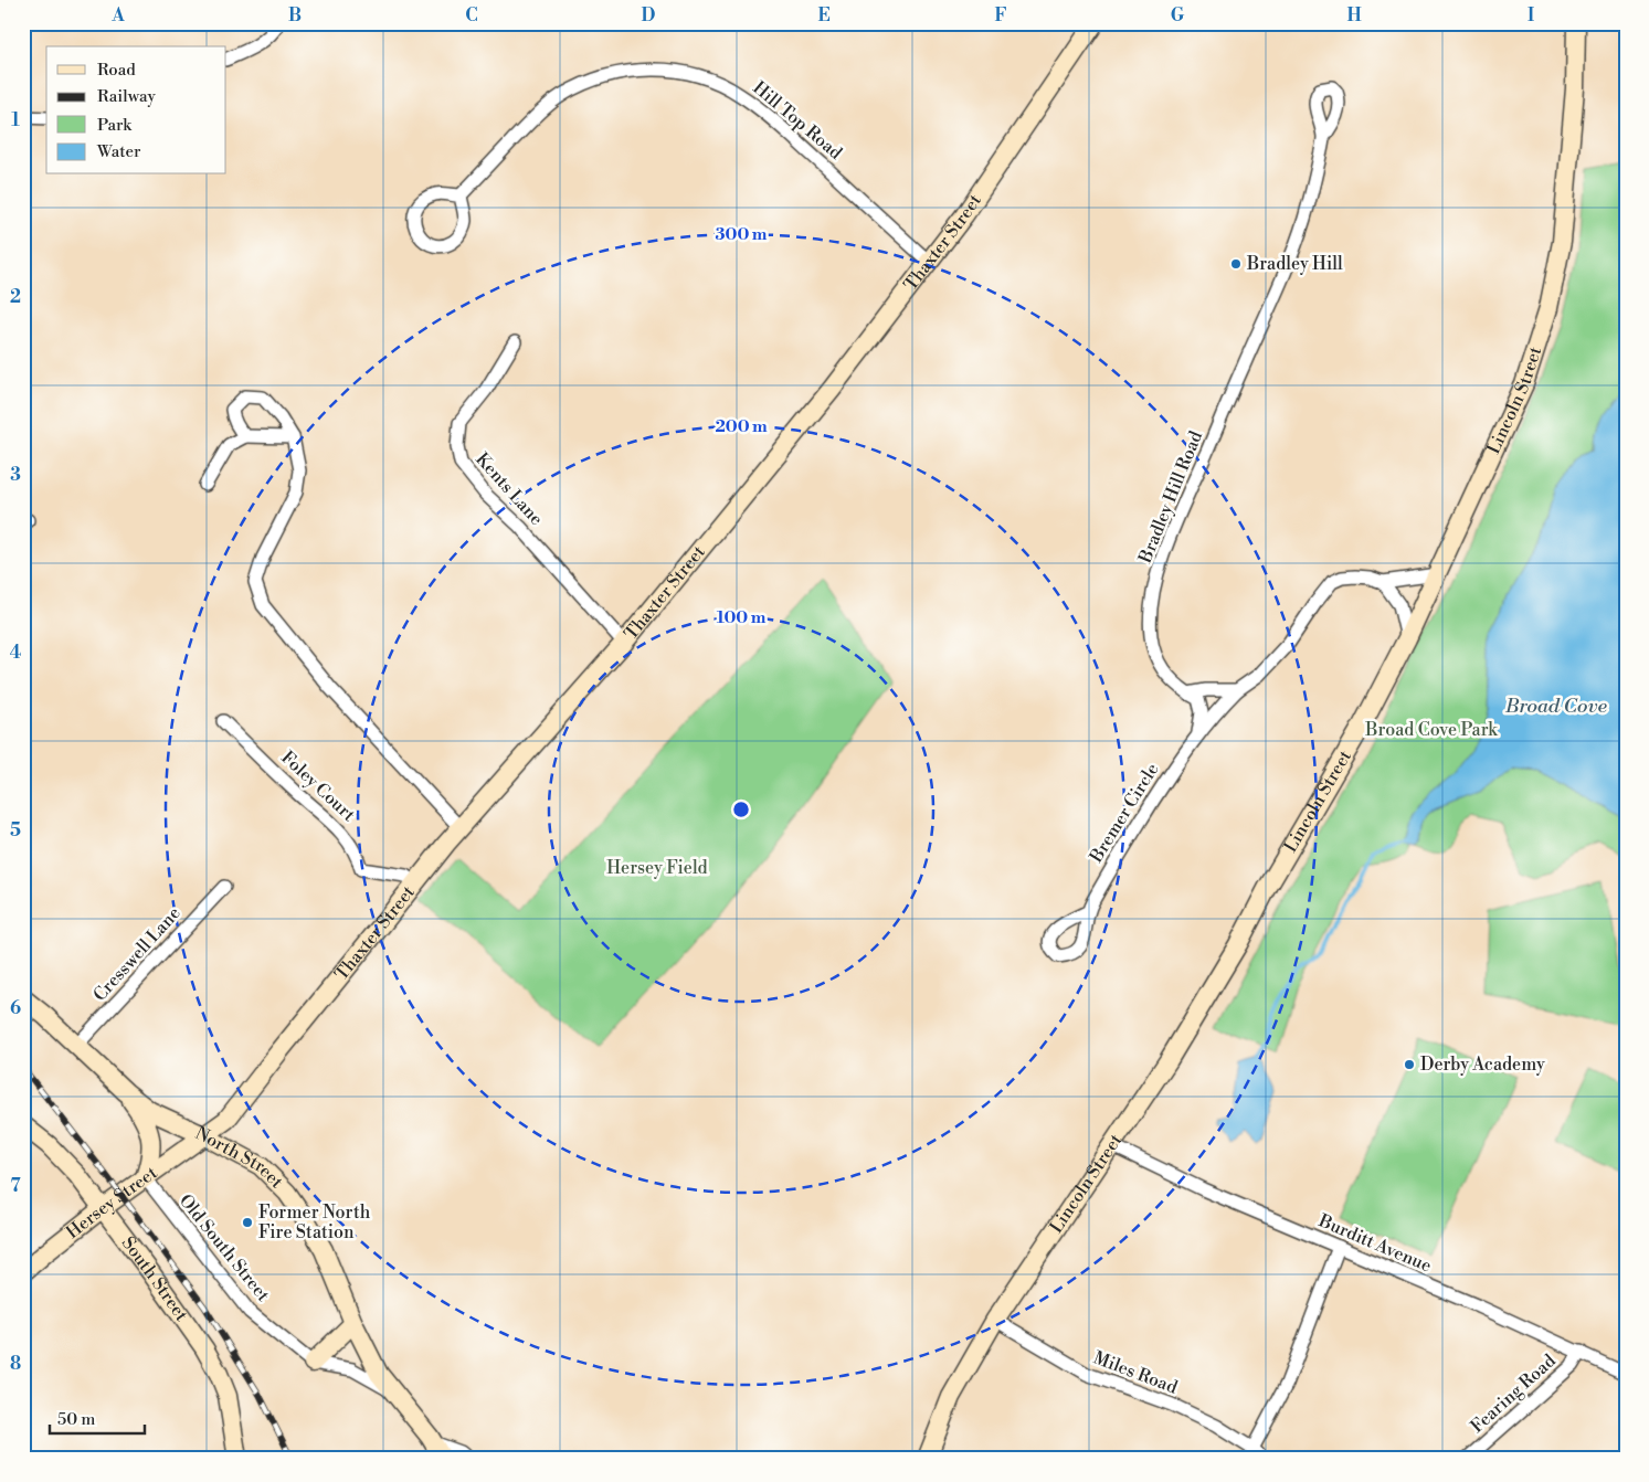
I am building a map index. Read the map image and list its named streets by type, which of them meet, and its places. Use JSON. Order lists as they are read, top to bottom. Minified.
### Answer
{"streets":{"street":["Hill Top Road","Thaxter Street","Lincoln Street","Kents Lane","Bradley Hill Road","Foley Court","Bremer Circle","Cresswell Lane","North Street","Hersey Street","Burditt Avenue","Old South Street","South Street","Miles Road","Fearing Road"]},"crossings":[["Hill Top Road","Thaxter Street"],["Thaxter Street","Kents Lane"],["Thaxter Street","Foley Court"],["Thaxter Street","North Street"],["Thaxter Street","Hersey Street"],["Lincoln Street","Burditt Avenue"],["Lincoln Street","Miles Road"],["Bradley Hill Road","Bremer Circle"],["Cresswell Lane","North Street"],["North Street","Hersey Street"],["North Street","Old South Street"],["Hersey Street","Old South Street"],["Hersey Street","South Street"],["Burditt Avenue","Fearing Road"]],"water":["Broad Cove"],"parks":["Broad Cove Park","Hersey Field"],"places":["Bradley Hill","Derby Academy","Former North Fire Station"],"legend":["Road","Railway","Park","Water"],"scale_bar":"50 m","grid":{"columns":["A","B","C","D","E","F","G","H","I"],"rows":["1","2","3","4","5","6","7","8"]},"rings":["300 m","200 m","100 m"]}
